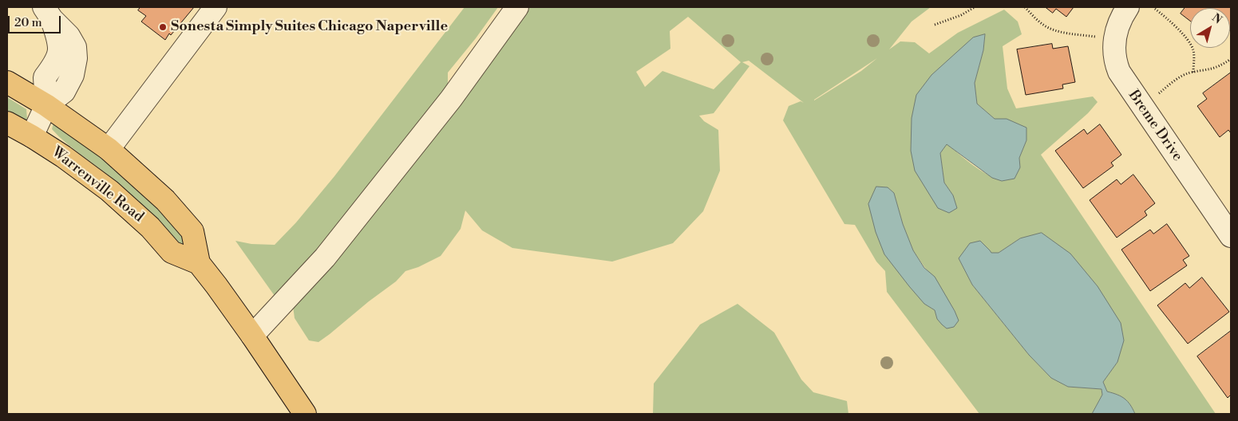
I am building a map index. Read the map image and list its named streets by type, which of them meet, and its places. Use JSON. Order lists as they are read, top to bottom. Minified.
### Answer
{"streets":{"main road":["Warrenville Road"],"street":["Breme Drive"]},"places":["Sonesta Simply Suites Chicago Naperville"],"scale_bar":"20 m","north":"top right"}
